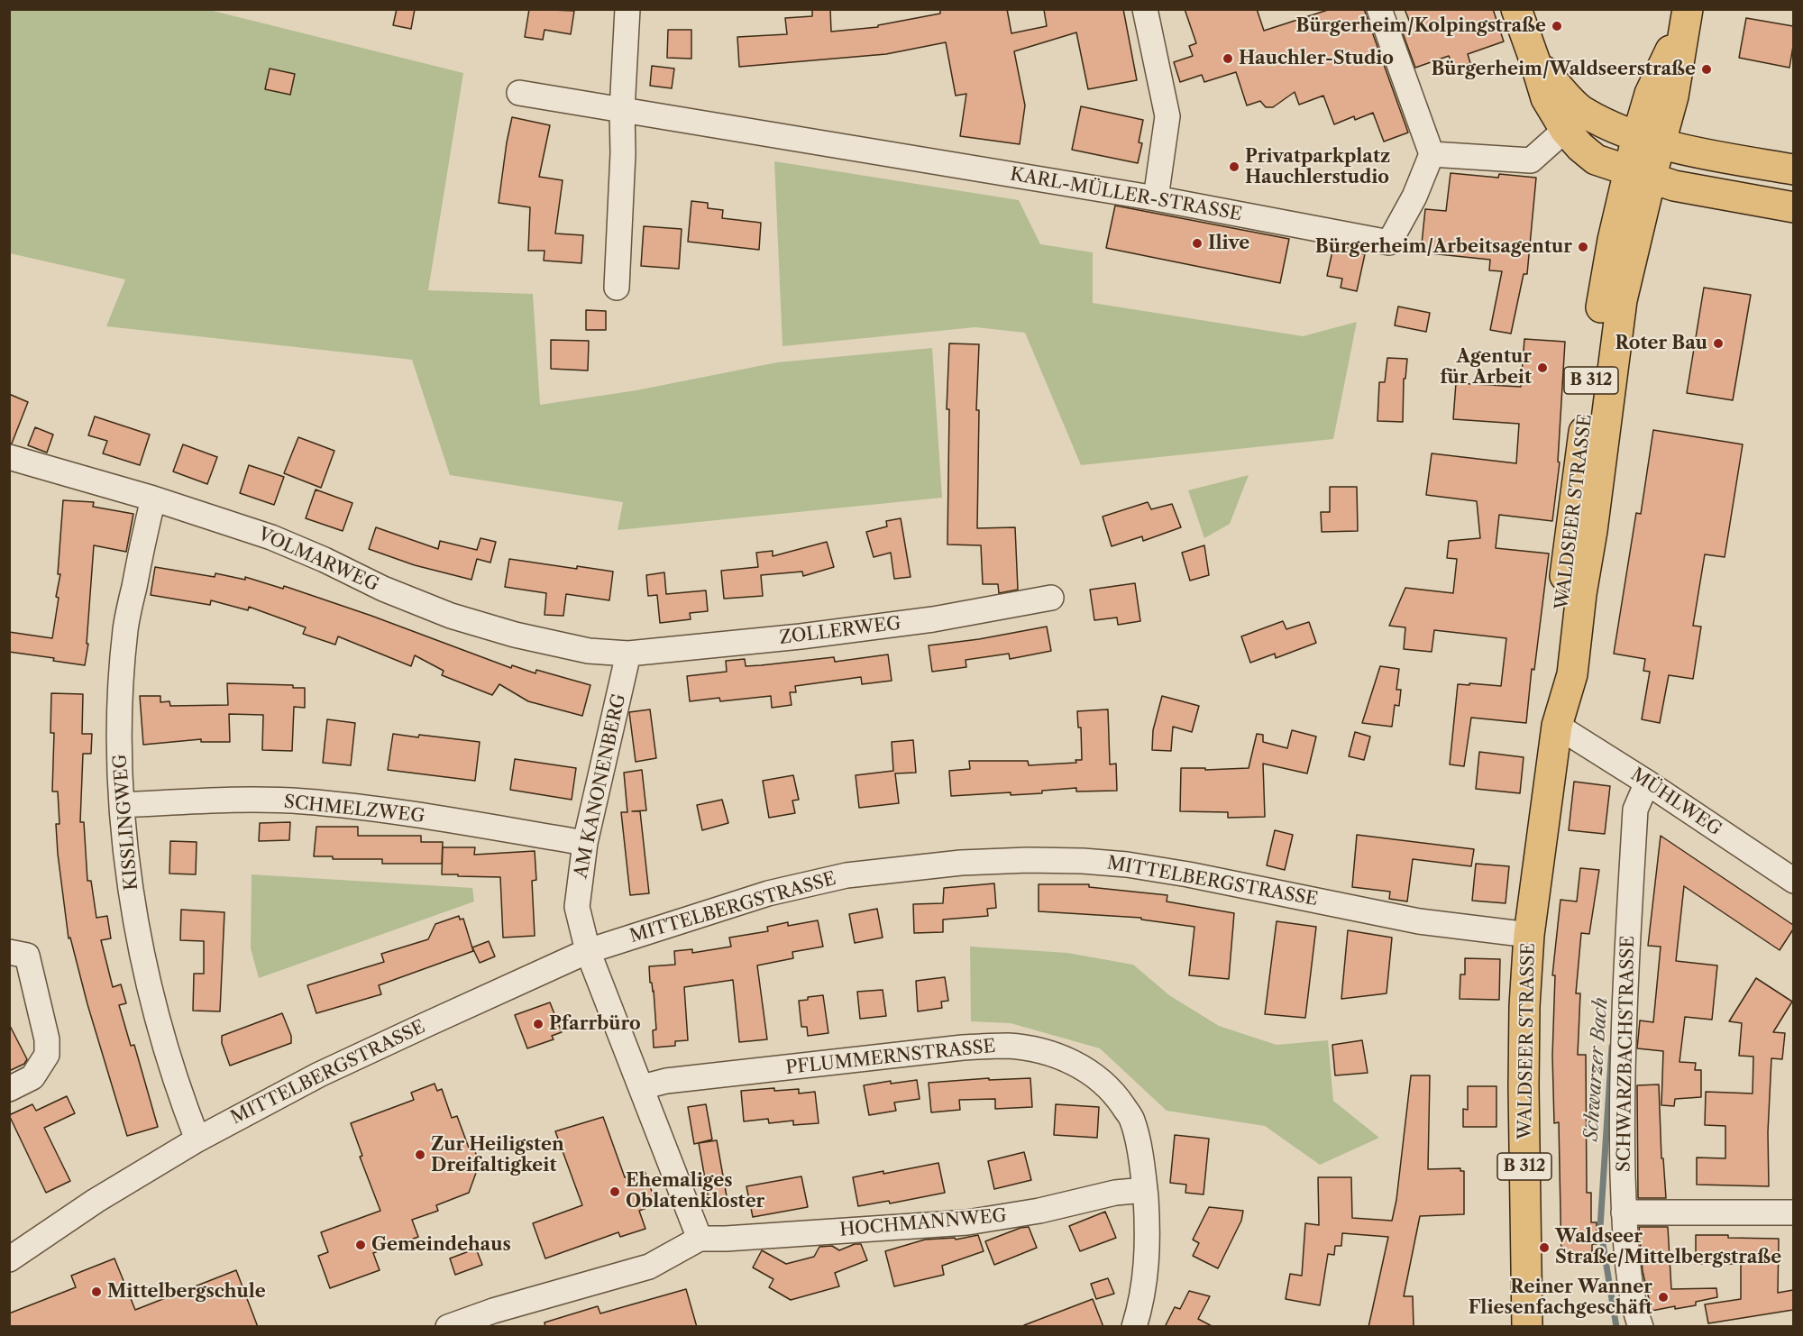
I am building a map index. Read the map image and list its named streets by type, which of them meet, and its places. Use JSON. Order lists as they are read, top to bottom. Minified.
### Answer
{"streets":{"main road":["B 312","WALDSEER STRASSE"],"street":["KARL-MÜLLER-STRASSE","VOLMARWEG","ZOLLERWEG","AM KANONENBERG","MÜHLWEG","SCHMELZWEG","KISSLINGWEG","MITTELBERGSTRASSE","SCHWARZBACHSTRASSE","PFLUMMERNSTRASSE","HOCHMANNWEG"]},"crossings":[["WALDSEER STRASSE","MÜHLWEG"],["WALDSEER STRASSE","MITTELBERGSTRASSE"],["VOLMARWEG","ZOLLERWEG"],["VOLMARWEG","AM KANONENBERG"],["VOLMARWEG","KISSLINGWEG"],["ZOLLERWEG","AM KANONENBERG"],["AM KANONENBERG","SCHMELZWEG"],["AM KANONENBERG","MITTELBERGSTRASSE"],["AM KANONENBERG","PFLUMMERNSTRASSE"],["AM KANONENBERG","HOCHMANNWEG"],["MÜHLWEG","SCHWARZBACHSTRASSE"],["SCHMELZWEG","KISSLINGWEG"],["KISSLINGWEG","MITTELBERGSTRASSE"],["PFLUMMERNSTRASSE","HOCHMANNWEG"]],"water":["Schwarzer Bach"],"places":["Bürgerheim/Kolpingstraße","Hauchler-Studio","Bürgerheim/Waldseerstraße","Privatparkplatz Hauchlerstudio","Ilive","Bürgerheim/Arbeitsagentur","Roter Bau","Agentur für Arbeit","Pfarrbüro","Zur Heiligsten Dreifaltigkeit","Ehemaliges Oblatenkloster","Gemeindehaus","Waldseer Straße/Mittelbergstraße","Mittelbergschule","Reiner Wanner Fliesenfachgeschäft"]}
